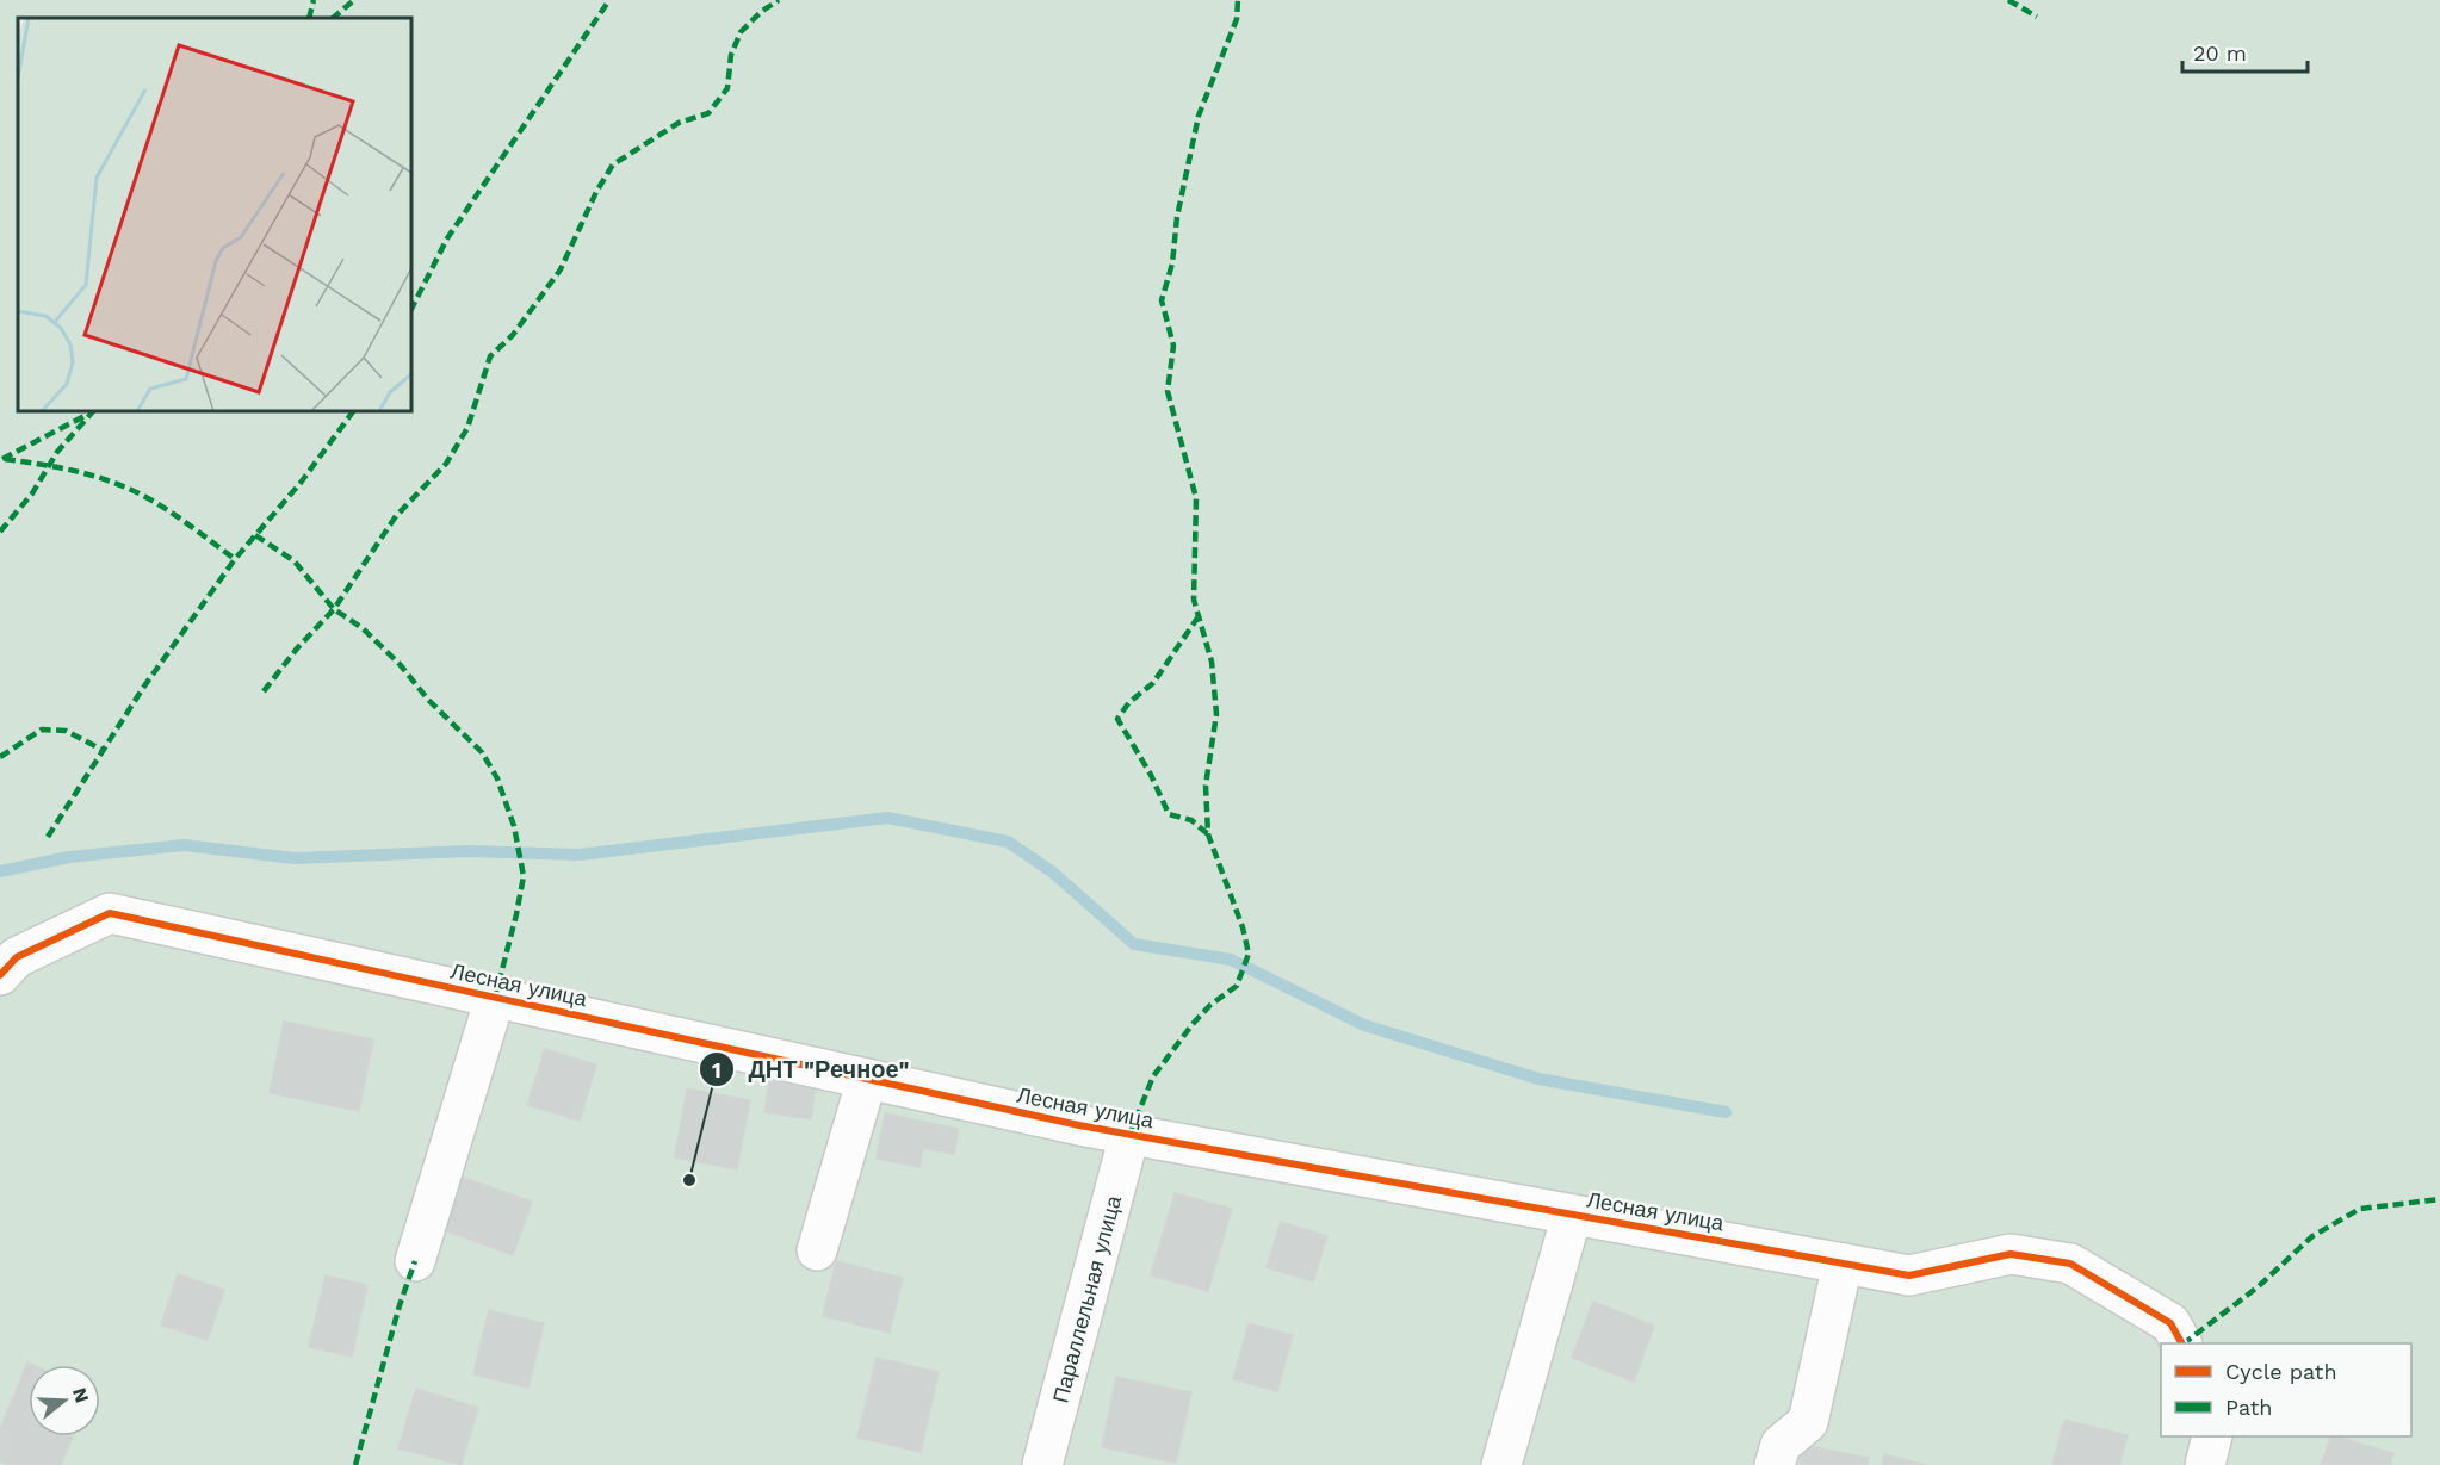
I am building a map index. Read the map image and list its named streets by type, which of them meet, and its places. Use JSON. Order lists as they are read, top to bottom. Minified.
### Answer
{"streets":{"street":["Лесная улица","Параллельная улица"]},"crossings":[["Лесная улица","Параллельная улица"]],"places":["ДНТ \"Речное\""],"legend":["Cycle path","Path"],"scale_bar":"20 m","north":"right"}
